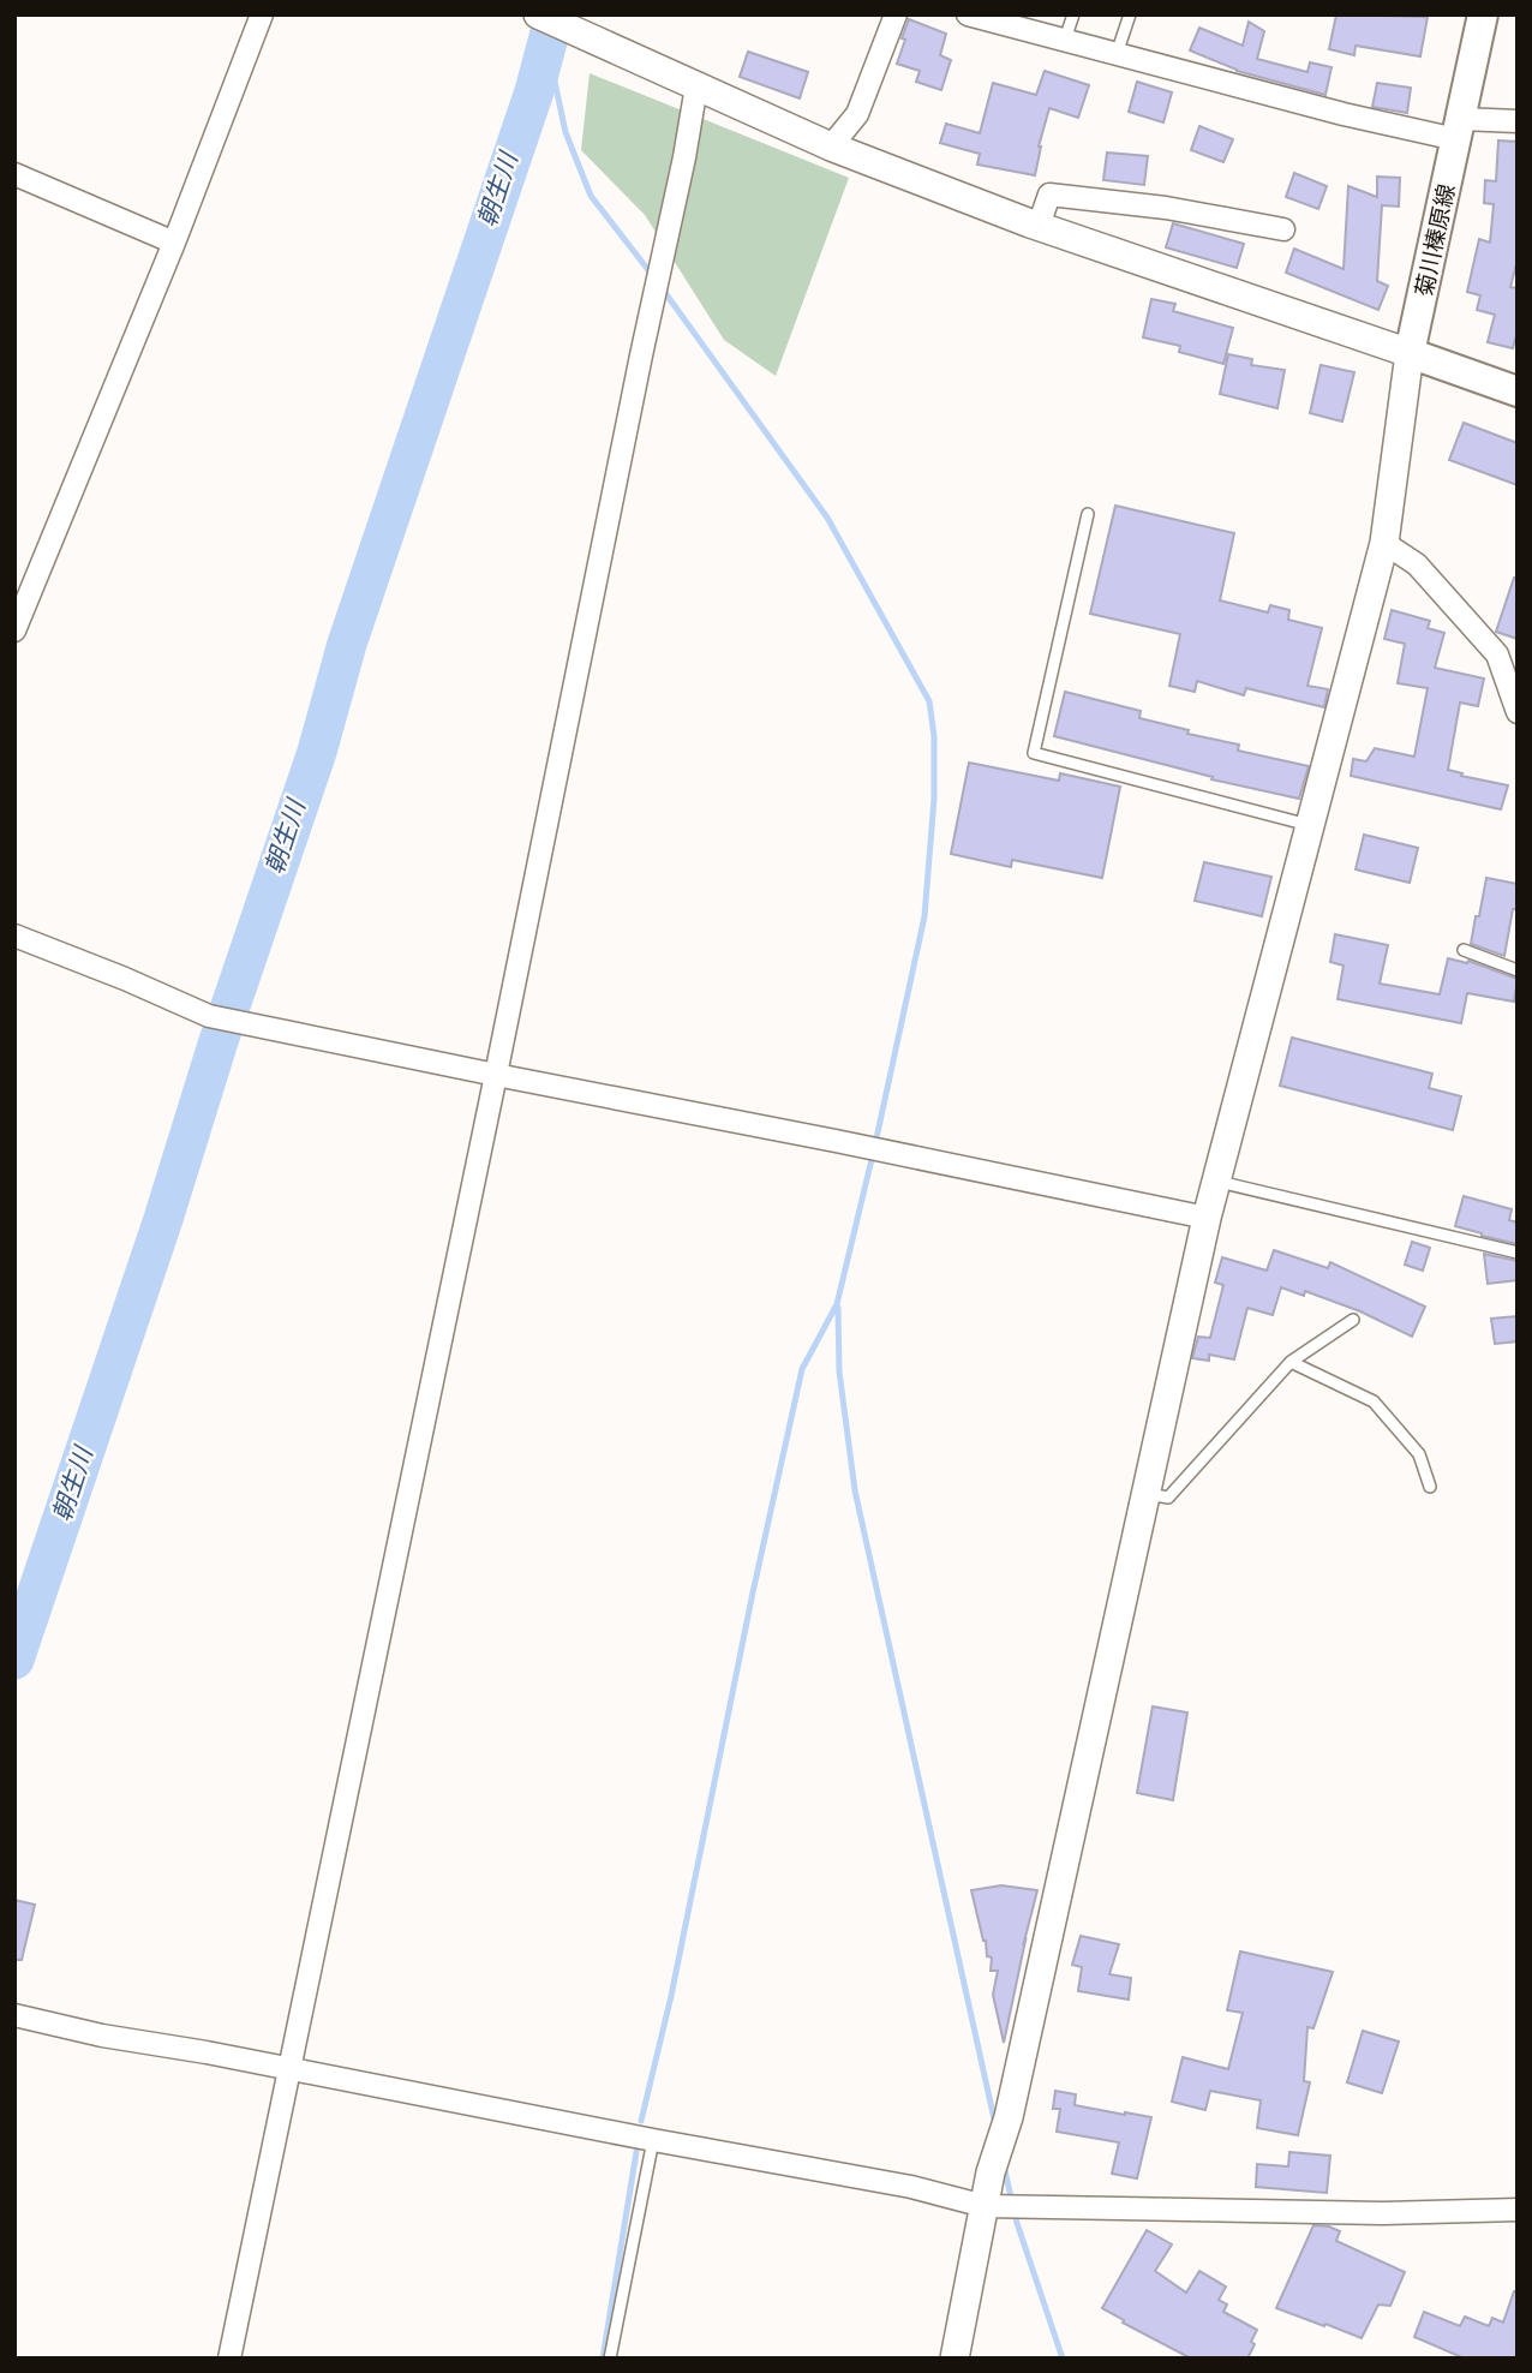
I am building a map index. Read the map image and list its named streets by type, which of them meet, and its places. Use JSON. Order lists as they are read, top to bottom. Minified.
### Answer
{"streets":{"main road":["菊川榛原線"]},"water":["朝生川"]}
